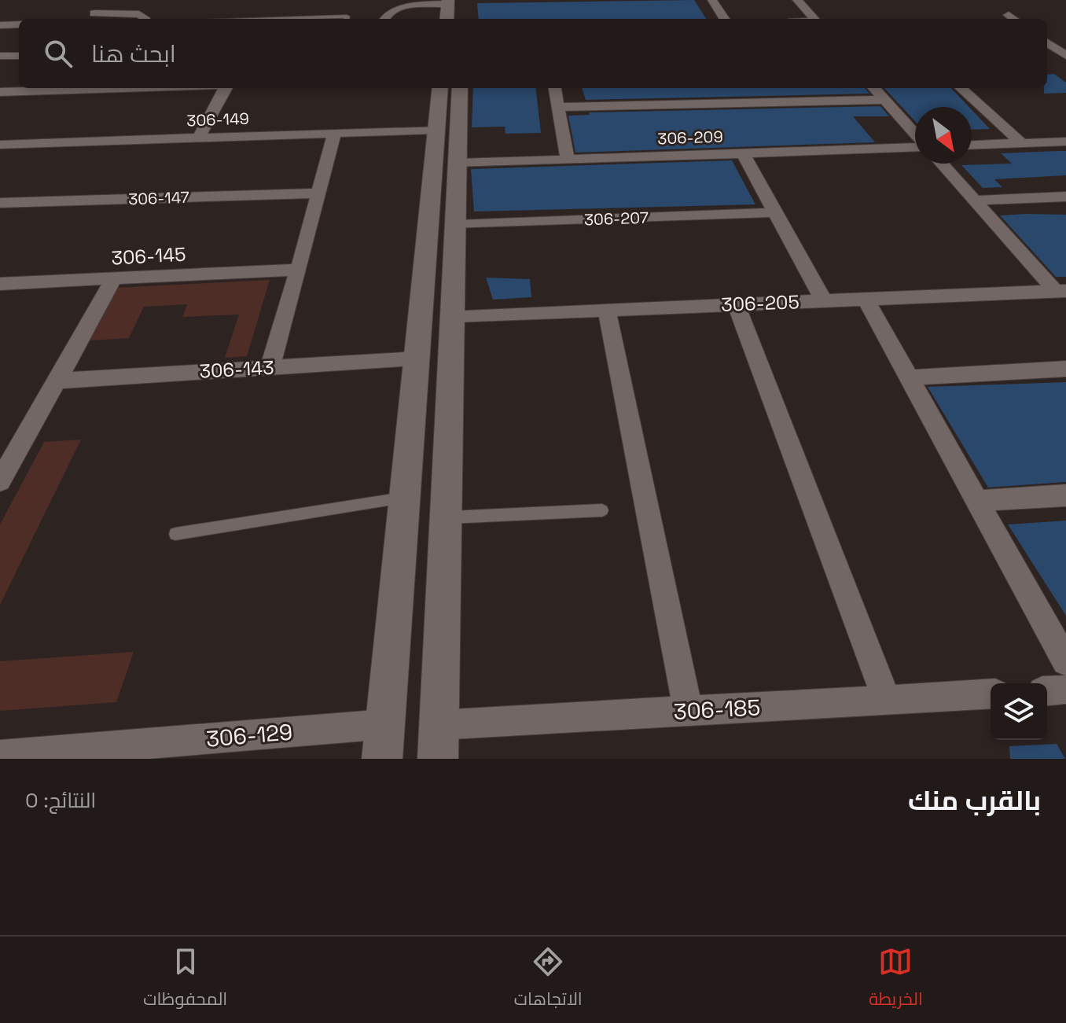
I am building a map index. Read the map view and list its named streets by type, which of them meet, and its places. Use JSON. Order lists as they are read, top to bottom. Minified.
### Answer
{"streets":{"street":["306-149","306-209","306-147","306-207","306-145","306-205","306-143","306-185","306-129"]},"north":"bottom right","page":{"search":"ابحث هنا","heading":["بالقرب منك","النتائج: 0"],"nav":["الخريطة","الاتجاهات","المحفوظات"]}}
